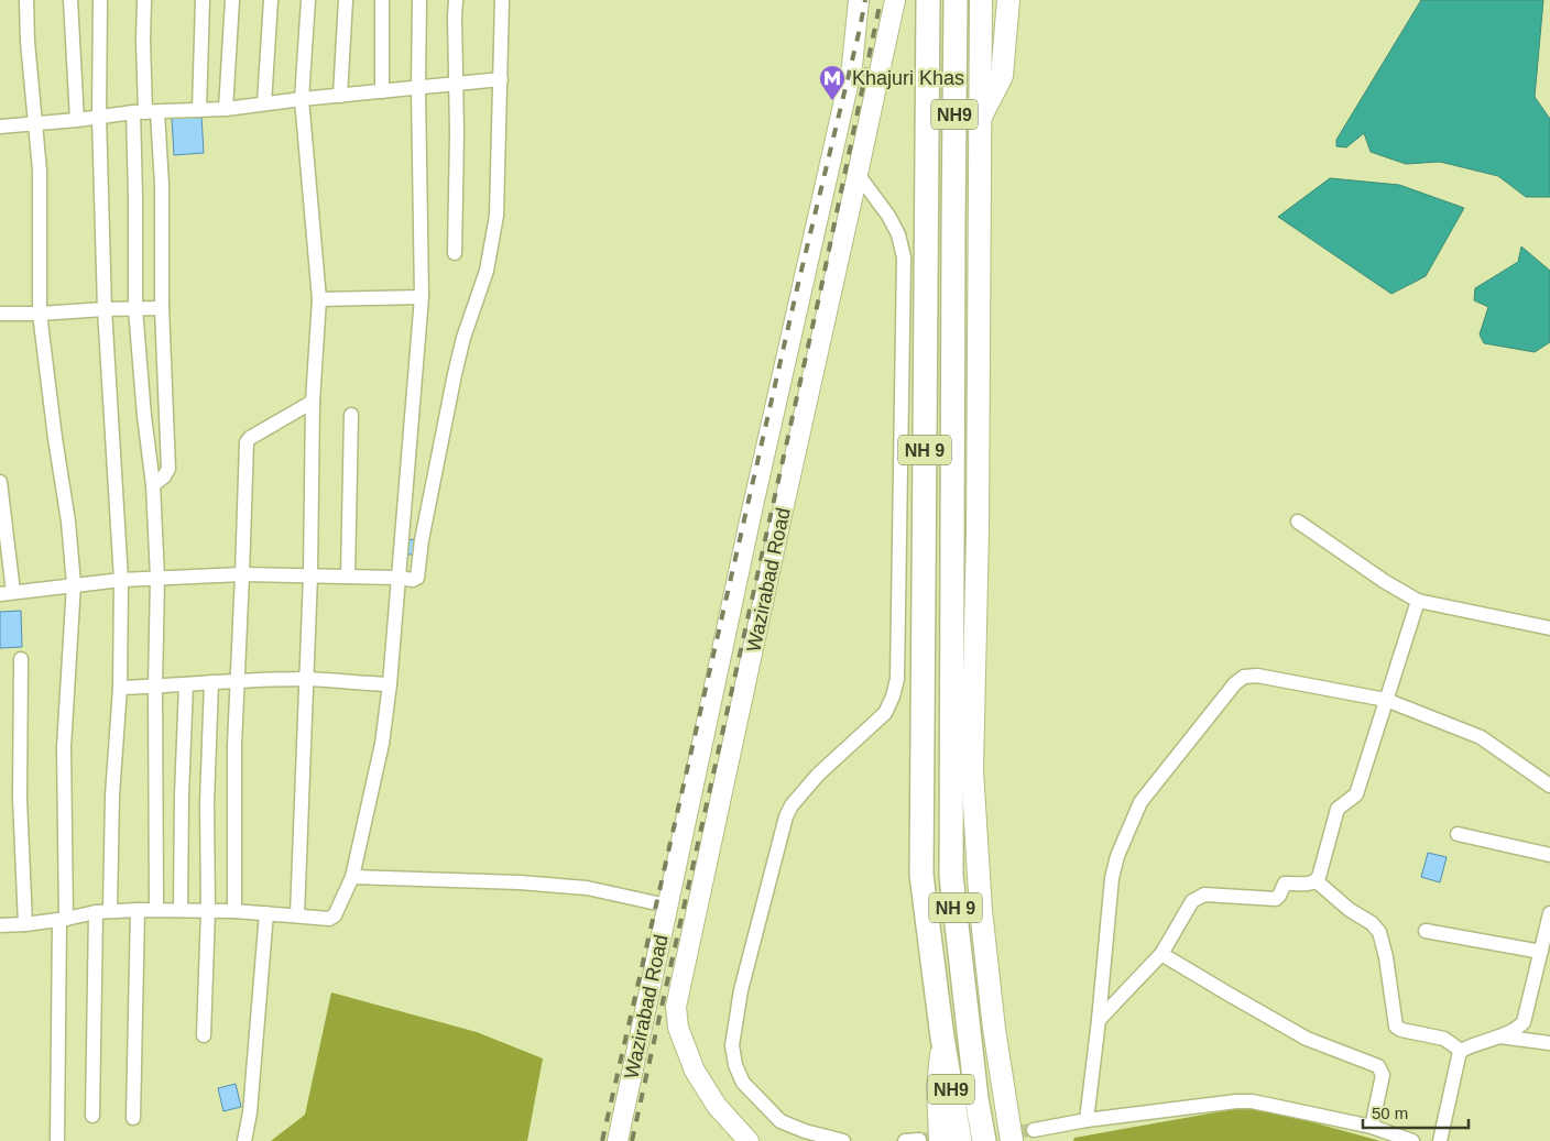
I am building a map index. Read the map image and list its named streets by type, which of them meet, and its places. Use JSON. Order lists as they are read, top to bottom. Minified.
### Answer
{"streets":{"highway":["NH9","NH 9"],"main road":["Wazirabad Road"]},"crossings":[["NH9","NH 9"]],"places":{"metro station":["Khajuri Khas"]},"scale_bar":"50 m"}
